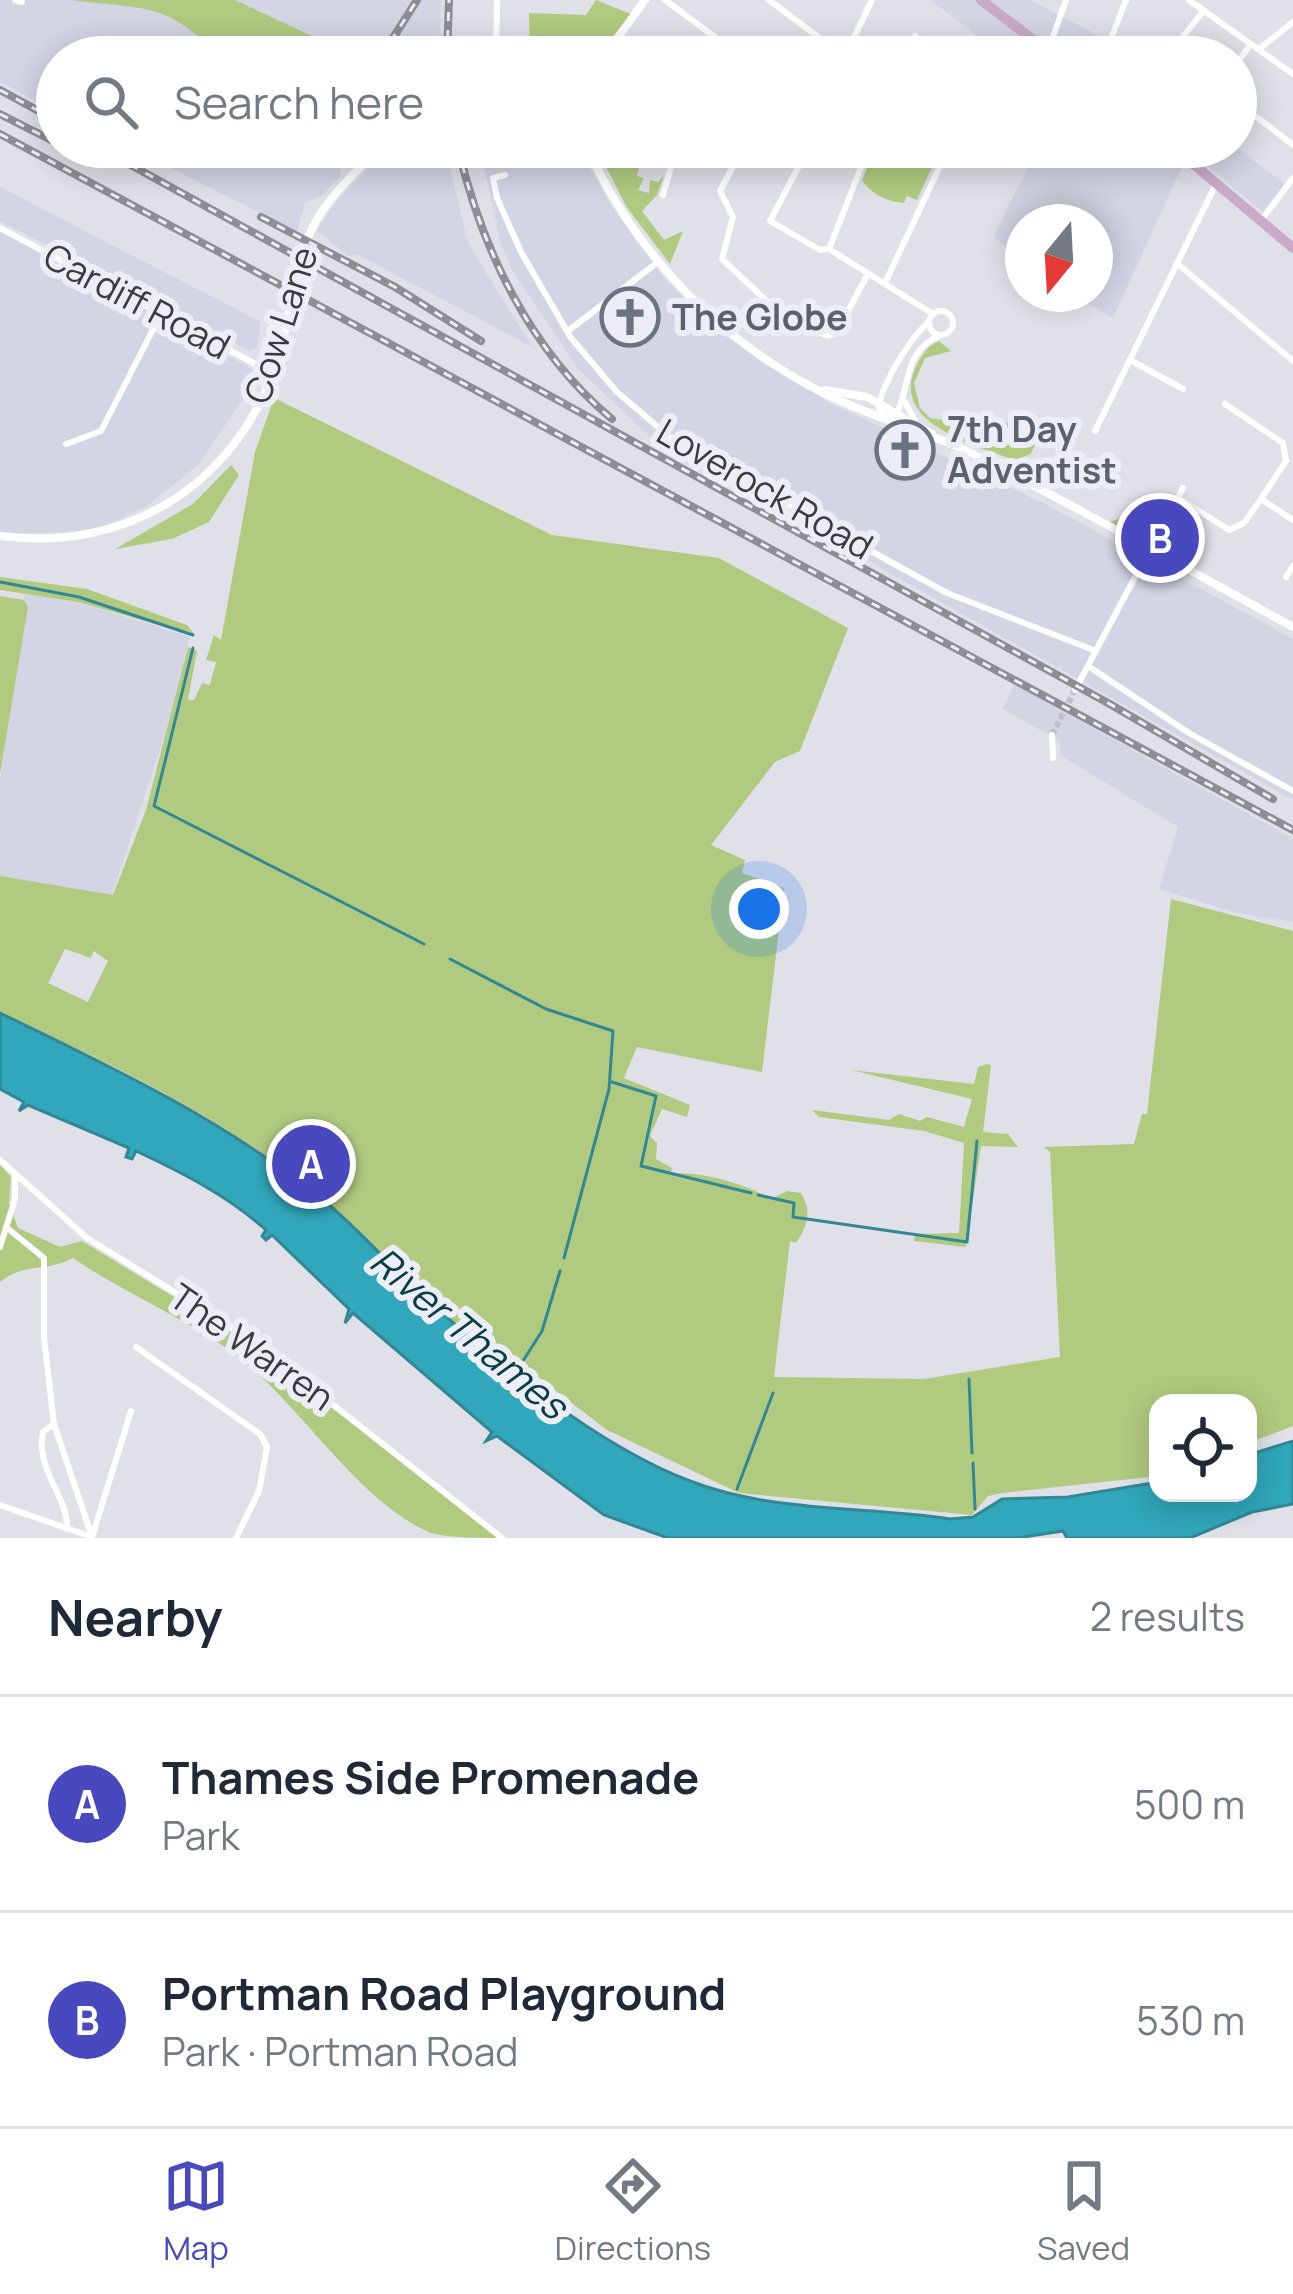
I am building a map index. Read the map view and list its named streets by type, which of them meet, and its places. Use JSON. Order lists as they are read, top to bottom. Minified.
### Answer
{"streets":{"street":["Cardiff Road","Cow Lane","Loverock Road","The Warren"]},"crossings":[["Cardiff Road","Cow Lane"]],"water":["River Thames"],"places":{"church":["The Globe","7th Day Adventist"]},"north":"bottom","page":{"search":"Search here","pins":["B","A"],"heading":["Nearby","2 results"],"list":[{"mark":"A","name":"Thames Side Promenade","note":"Park","value":"500 m"},{"mark":"B","name":"Portman Road Playground","note":"Park · Portman Road","value":"530 m"}],"nav":["Map","Directions","Saved"]}}
